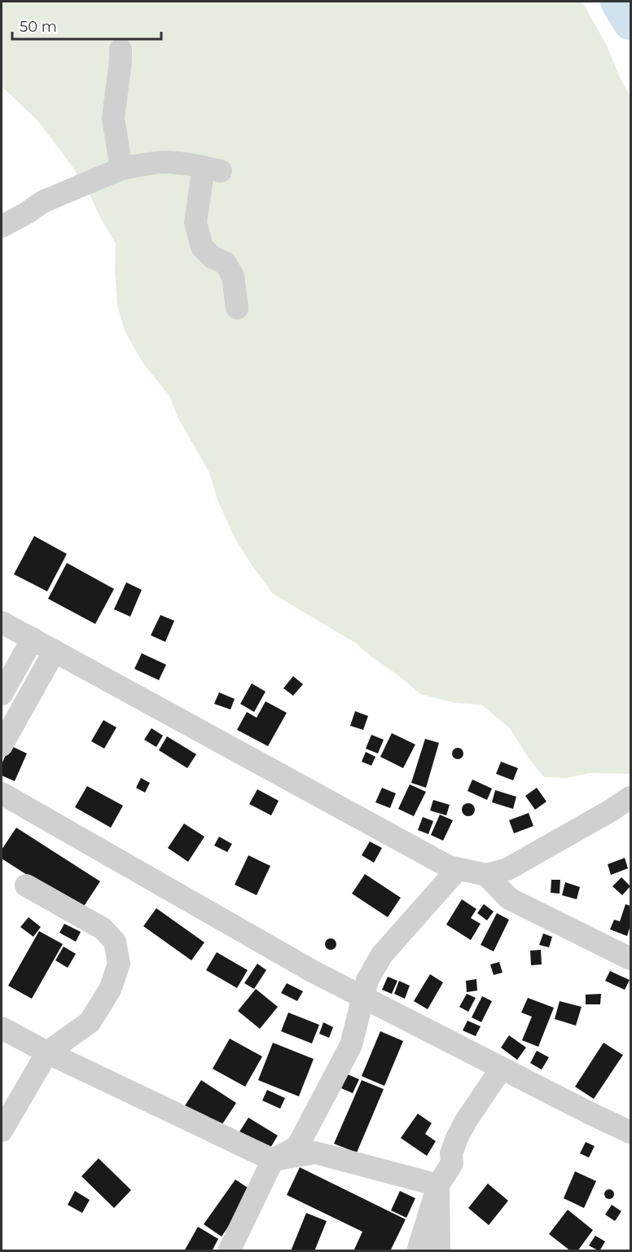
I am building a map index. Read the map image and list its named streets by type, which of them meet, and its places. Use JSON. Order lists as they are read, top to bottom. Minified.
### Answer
{"scale_bar":"50 m"}
